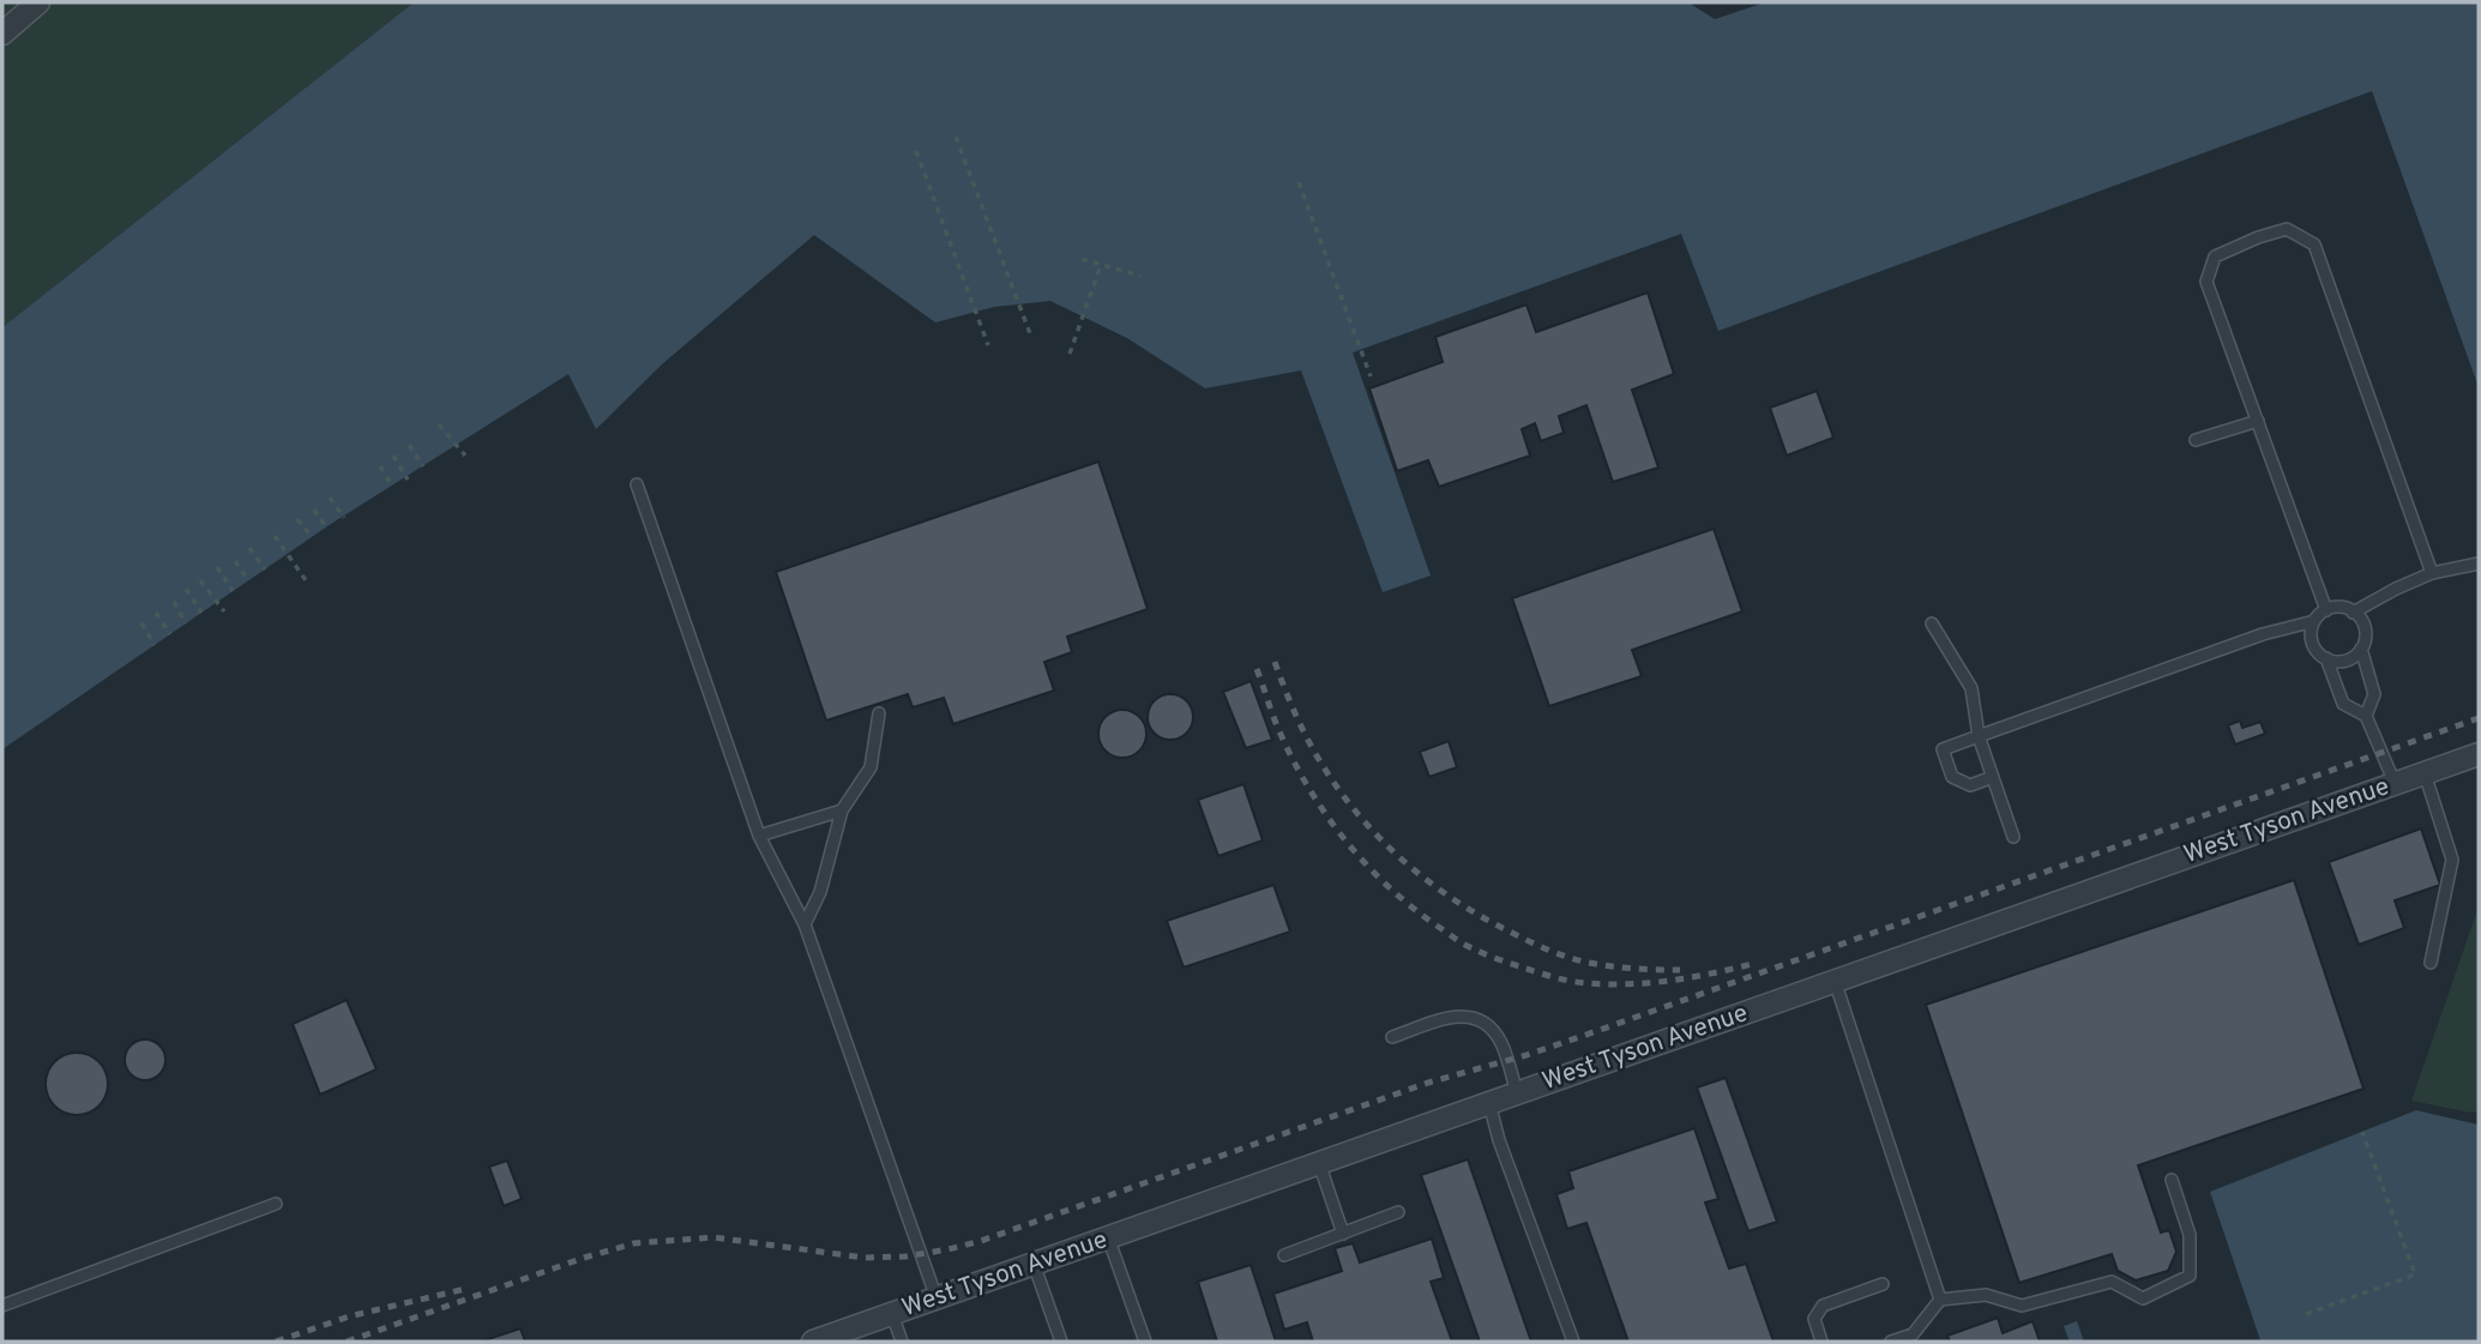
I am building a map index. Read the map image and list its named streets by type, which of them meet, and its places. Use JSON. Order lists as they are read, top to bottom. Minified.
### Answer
{"streets":{"street":["West Tyson Avenue"]}}
